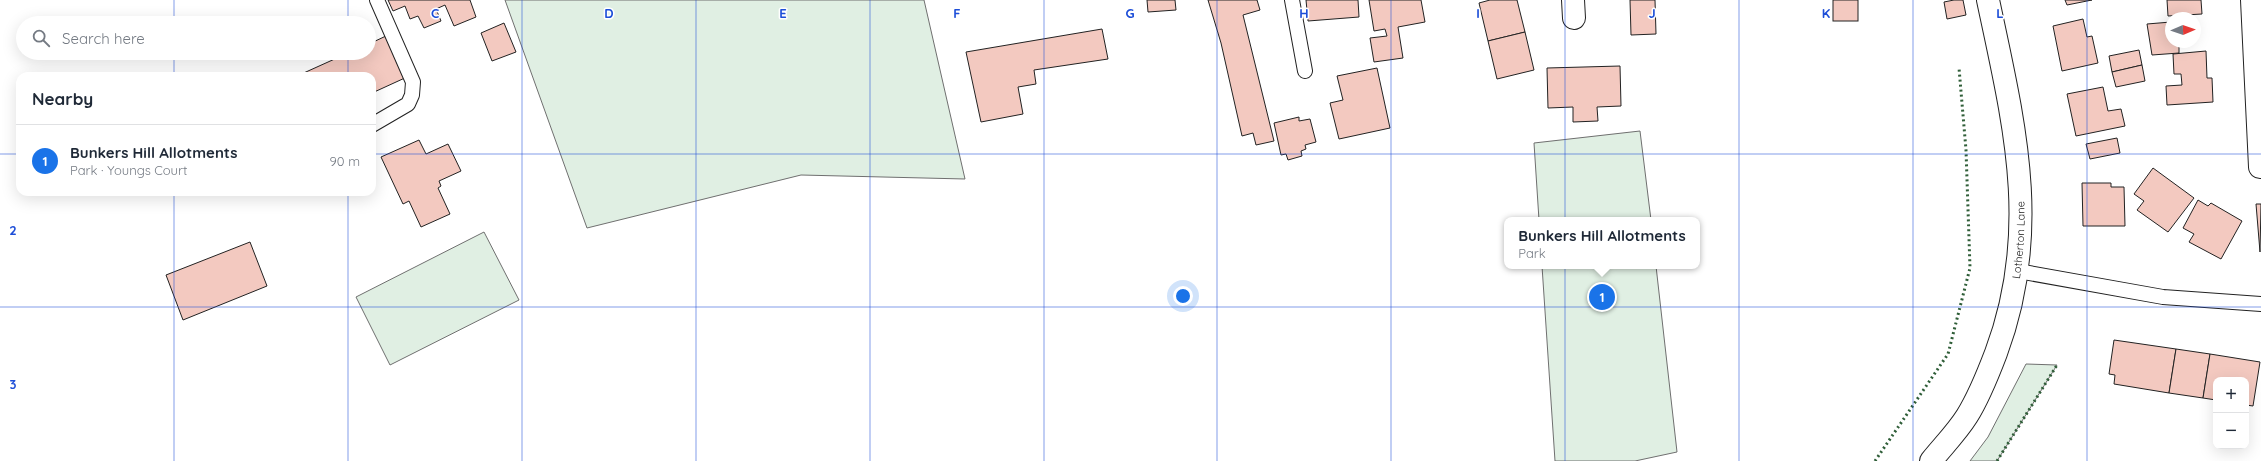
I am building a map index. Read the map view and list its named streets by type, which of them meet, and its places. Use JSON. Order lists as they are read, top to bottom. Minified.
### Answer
{"streets":{"street":["Lotherton Lane"]},"north":"right","page":{"search":"Search here","heading":"Nearby","list":[{"mark":"1","name":"Bunkers Hill Allotments","note":"Park · Youngs Court","value":"90 m"}],"popup":["Bunkers Hill Allotments","Park"],"pins":"1","map_buttons":["+","−"]},"grid":{"columns":["C","D","E","F","G","H","I","J","K","L"],"rows":["2","3"]}}
